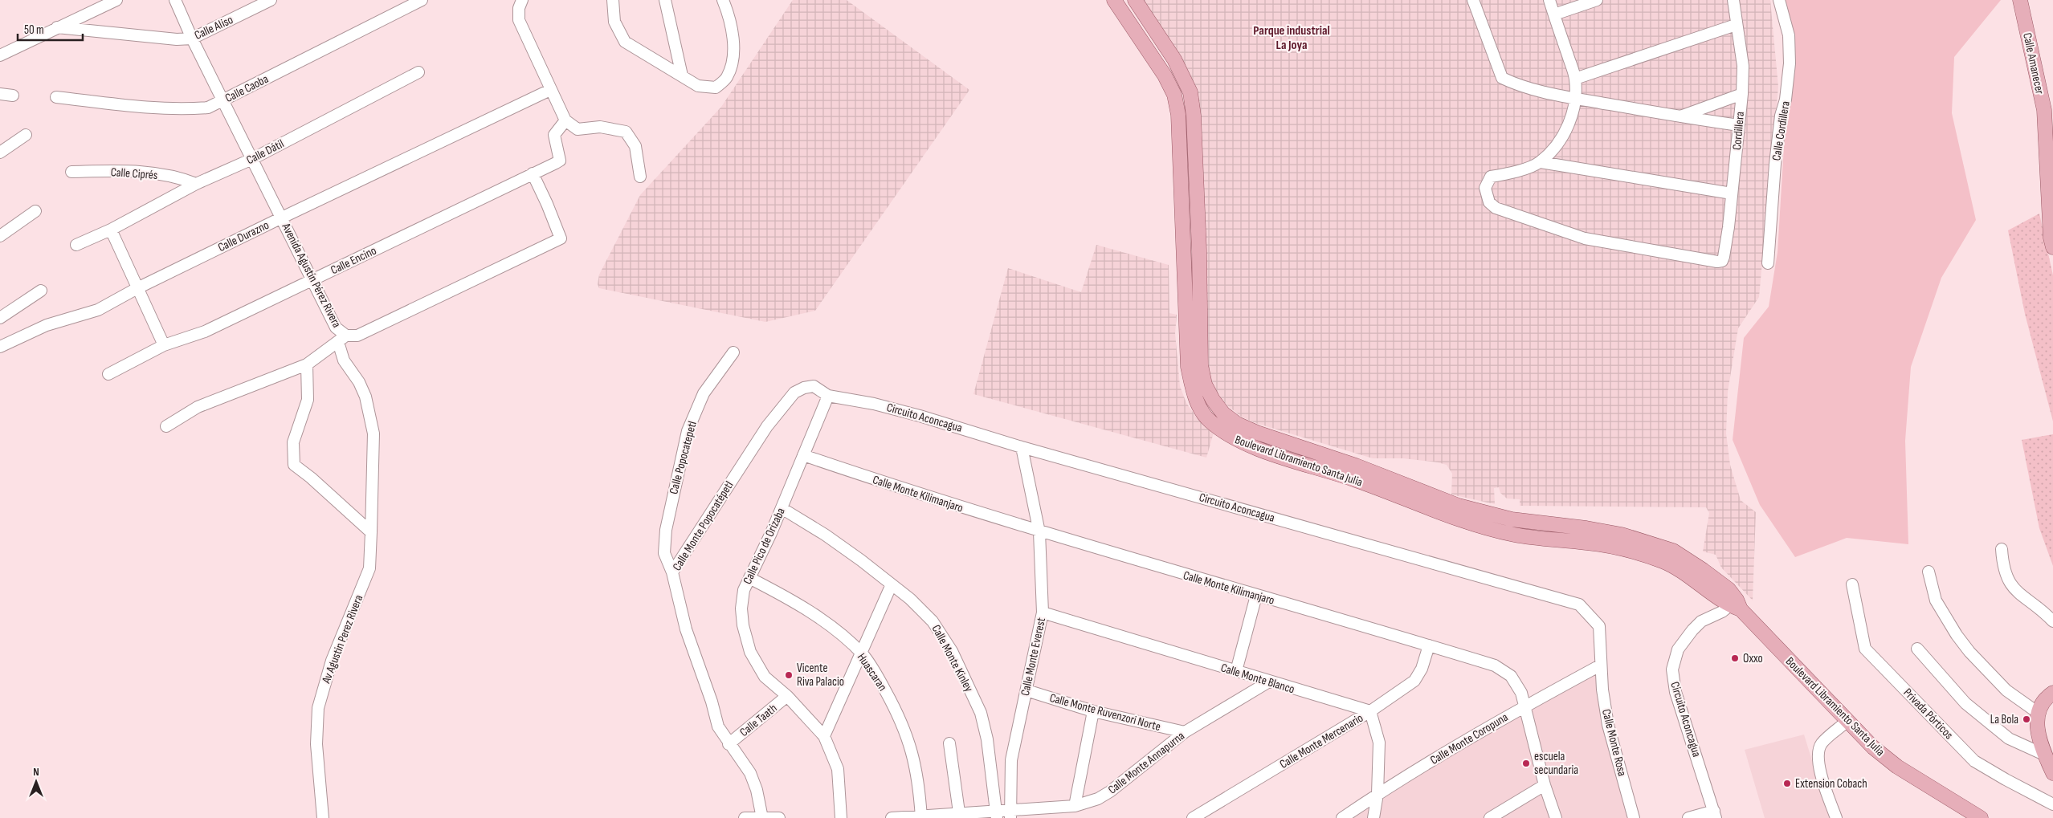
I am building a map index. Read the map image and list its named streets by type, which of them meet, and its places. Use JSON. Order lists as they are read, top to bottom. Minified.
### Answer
{"streets":{"main road":["Calle Amanecer","Boulevard Libramiento Santa Julia"],"street":["Calle Aliso","Calle Caoba","Cordillera","Calle Cordillera","Calle Dátil","Calle Ciprés","Calle Durazno","Calle Encino","Avenida Agustín Pérez Rivera","Circuito Aconcagua","Calle Popocatepetl","Calle Monte Kilimanjaro","Calle Monte Popocatépetl","Calle Pico de Orizaba","Av Agustin Perez Rivera","Calle Monte Everest","Calle Monte Kinley","Huascaran","Calle Monte Blanco","Calle Monte Ruvenzori Norte","Privada Pórticos","Calle Taath","Calle Monte Coropuna","Calle Monte Mercenario","Calle Monte Rosa","Calle Monte Annapurna"]},"crossings":[["Calle Aliso","Avenida Agustín Pérez Rivera"],["Calle Caoba","Avenida Agustín Pérez Rivera"],["Calle Dátil","Calle Ciprés"],["Calle Dátil","Avenida Agustín Pérez Rivera"],["Calle Durazno","Avenida Agustín Pérez Rivera"],["Calle Encino","Avenida Agustín Pérez Rivera"],["Avenida Agustín Pérez Rivera","Av Agustin Perez Rivera"],["Circuito Aconcagua","Boulevard Libramiento Santa Julia"],["Circuito Aconcagua","Calle Monte Popocatépetl"],["Circuito Aconcagua","Calle Pico de Orizaba"],["Circuito Aconcagua","Calle Monte Everest"],["Circuito Aconcagua","Calle Monte Coropuna"],["Circuito Aconcagua","Calle Monte Rosa"],["Calle Popocatepetl","Calle Monte Popocatépetl"],["Calle Monte Kilimanjaro","Calle Pico de Orizaba"],["Calle Monte Kilimanjaro","Calle Monte Everest"],["Calle Monte Kilimanjaro","Calle Monte Coropuna"],["Calle Monte Kilimanjaro","Calle Monte Mercenario"],["Calle Monte Popocatépetl","Calle Pico de Orizaba"],["Calle Monte Popocatépetl","Calle Taath"],["Calle Pico de Orizaba","Calle Monte Kinley"],["Calle Pico de Orizaba","Huascaran"],["Calle Pico de Orizaba","Calle Taath"],["Calle Monte Everest","Calle Monte Blanco"],["Calle Monte Everest","Calle Monte Ruvenzori Norte"],["Calle Monte Everest","Calle Monte Annapurna"],["Calle Monte Kinley","Calle Monte Annapurna"],["Huascaran","Calle Monte Annapurna"],["Calle Monte Blanco","Calle Monte Mercenario"],["Calle Monte Blanco","Calle Monte Annapurna"],["Calle Monte Ruvenzori Norte","Calle Monte Annapurna"],["Calle Monte Coropuna","Calle Monte Rosa"]],"districts":["Parque industrial La Joya"],"places":["Oxxo","Vicente Riva Palacio","La Bola","escuela secundaria","Extension Cobach"],"scale_bar":"50 m","north":"top"}
